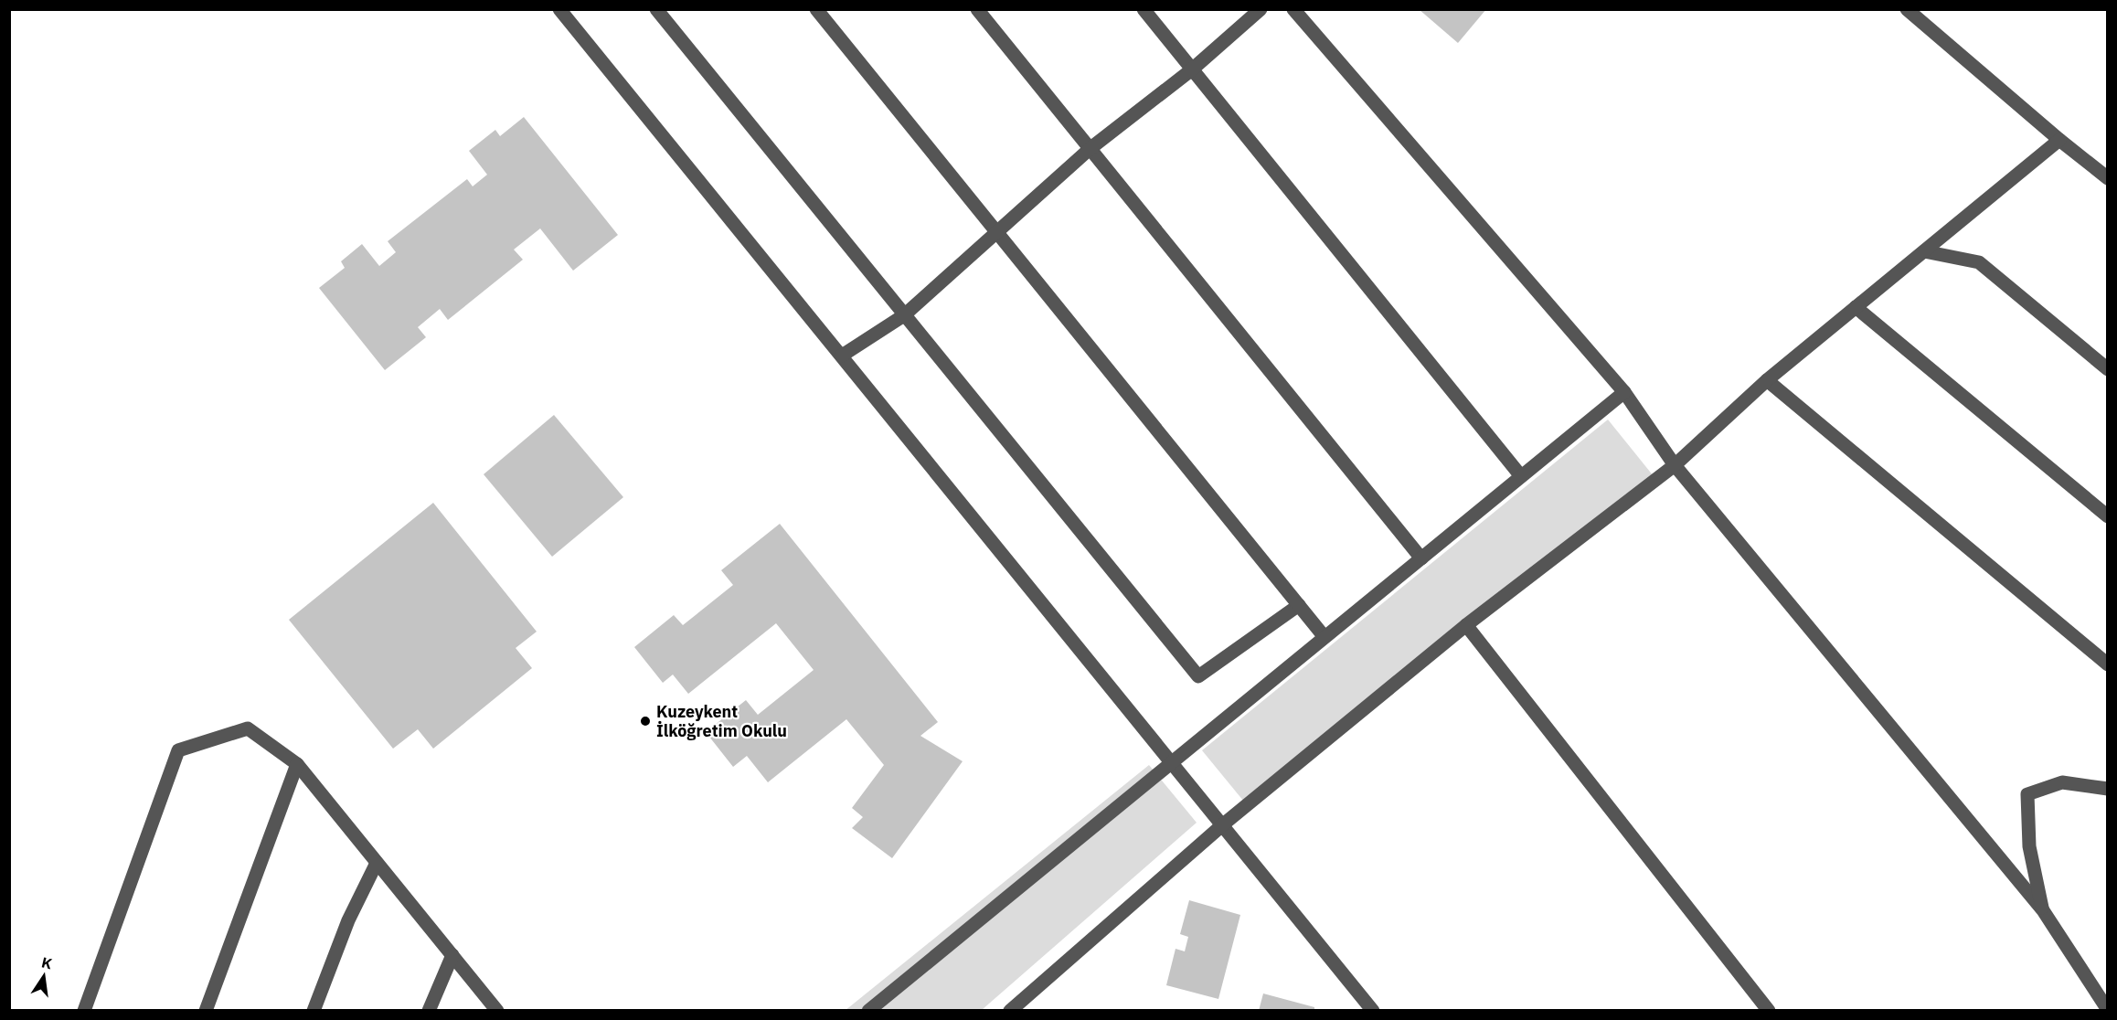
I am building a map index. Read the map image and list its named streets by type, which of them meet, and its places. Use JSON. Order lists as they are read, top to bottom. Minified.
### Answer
{"places":["Kuzeykent İlköğretim Okulu"],"north":"top"}
